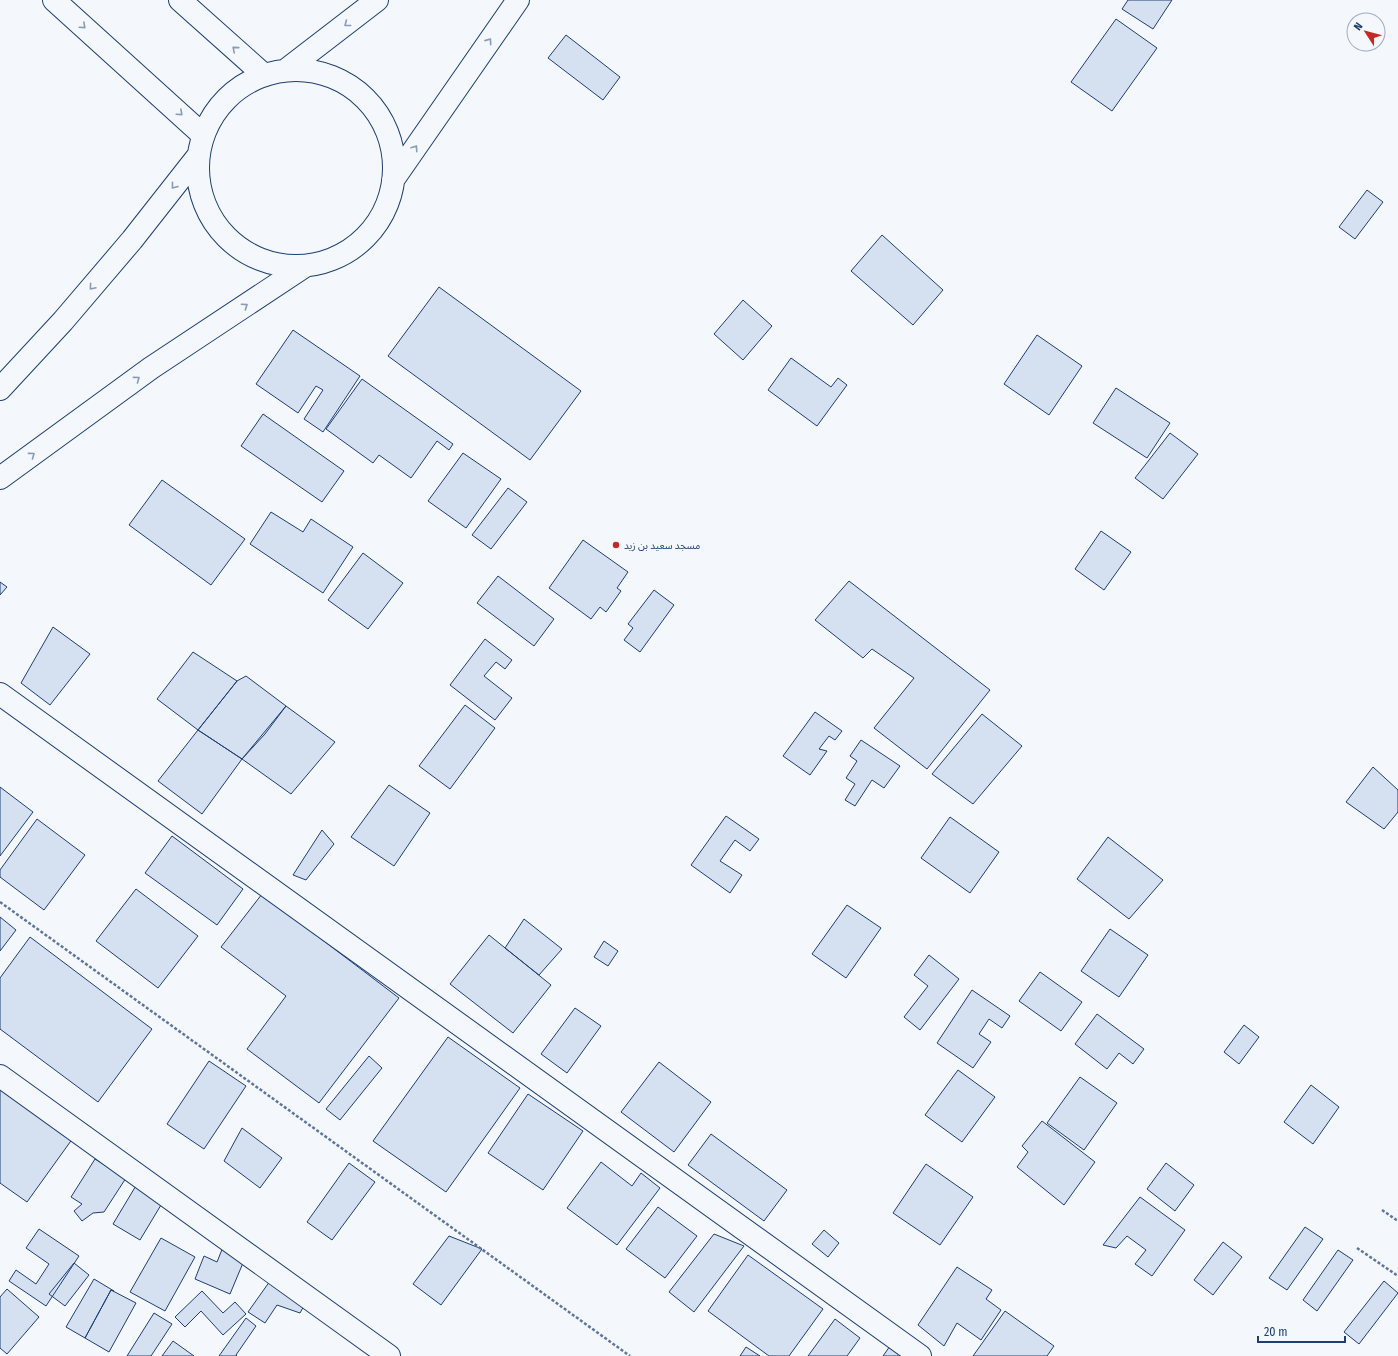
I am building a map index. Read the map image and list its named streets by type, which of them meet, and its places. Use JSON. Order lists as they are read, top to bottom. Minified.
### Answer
{"places":["مسجد سعيد بن زيد"],"scale_bar":"20 m","north":"top left"}
